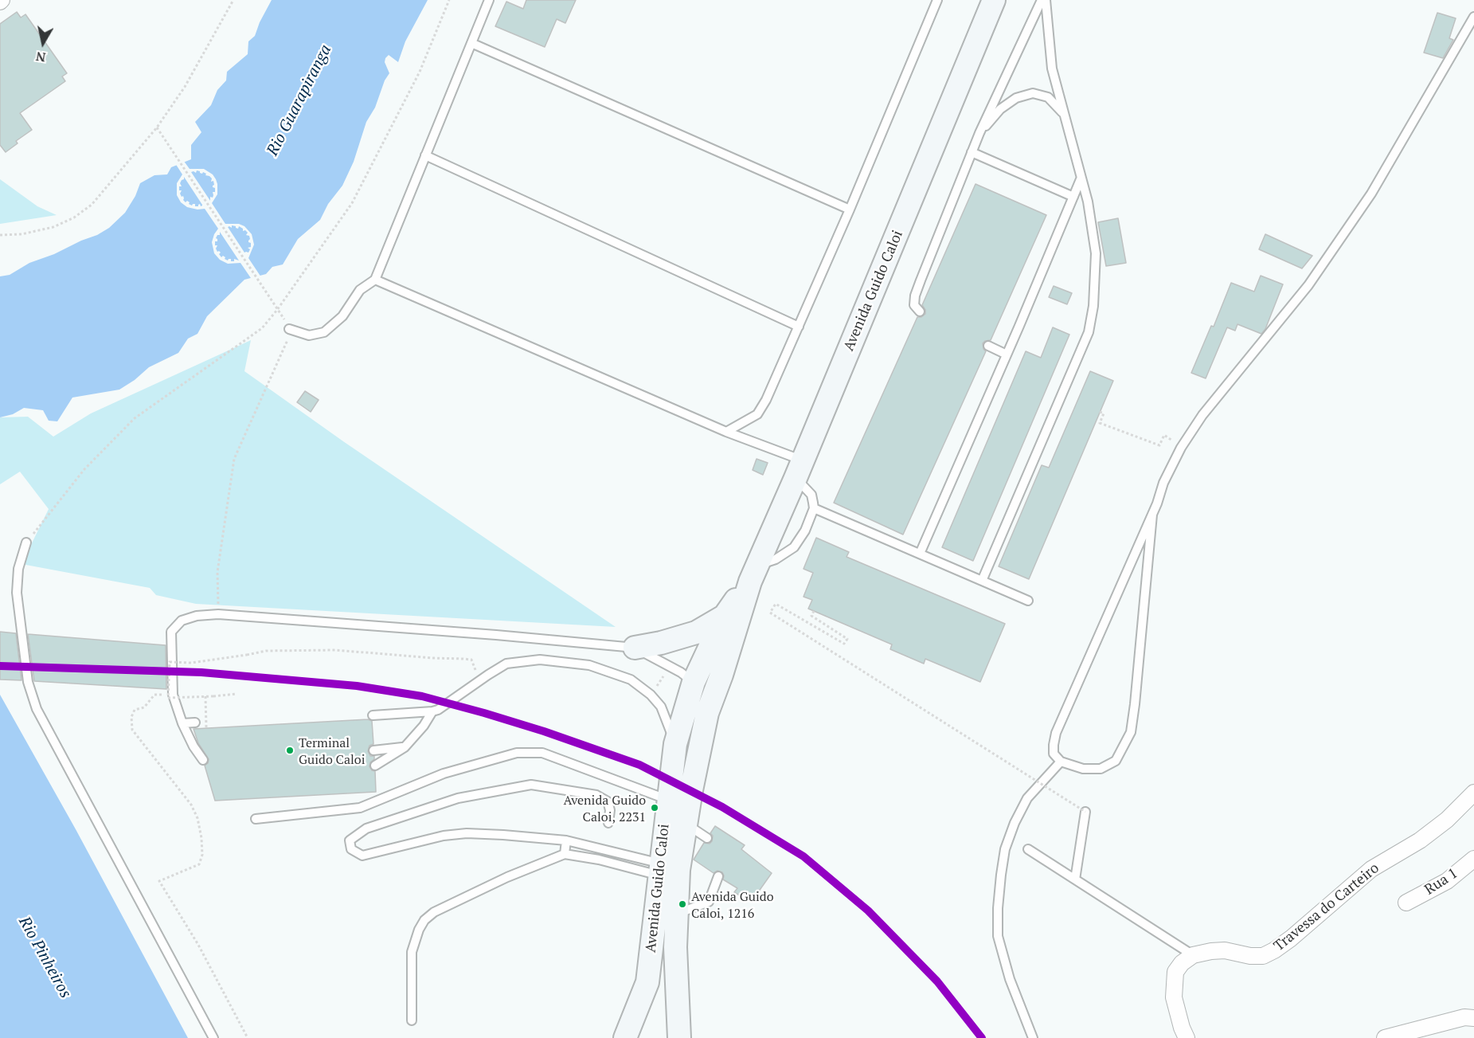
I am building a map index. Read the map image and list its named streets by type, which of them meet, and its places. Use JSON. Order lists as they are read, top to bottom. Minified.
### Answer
{"streets":{"main road":["Avenida Guido Caloi"],"street":["Rua 1","Travessa do Carteiro"]},"water":["Rio Guarapiranga","Rio Pinheiros"],"places":["Terminal Guido Caloi","Avenida Guido Caloi, 2231","Avenida Guido Caloi, 1216"],"north":"bottom"}
